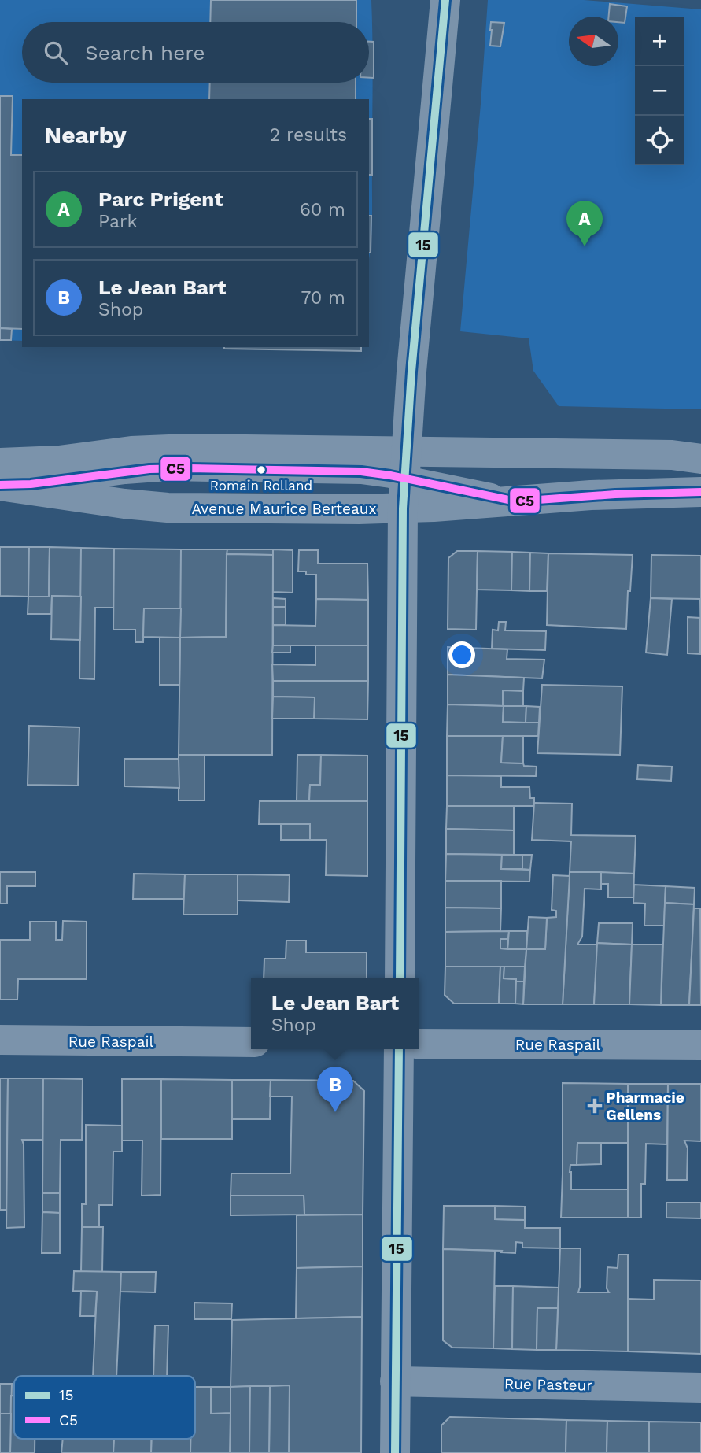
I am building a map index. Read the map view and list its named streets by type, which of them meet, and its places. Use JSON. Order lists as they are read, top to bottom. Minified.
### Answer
{"streets":{"street":["Avenue Maurice Berteaux","Rue Raspail","Rue Pasteur"]},"places":{"other":["Romain Rolland"],"health":["Pharmacie Gellens"]},"lines":["transit line 15","transit line C5"],"legend":["15","C5"],"north":"left","page":{"map_buttons":["+","−"],"search":"Search here","heading":["Nearby","2 results"],"list":[{"mark":"A","name":"Parc Prigent","note":"Park","value":"60 m"},{"mark":"B","name":"Le Jean Bart","note":"Shop","value":"70 m"}],"pins":["A","B"],"popup":["Le Jean Bart","Shop"]}}
